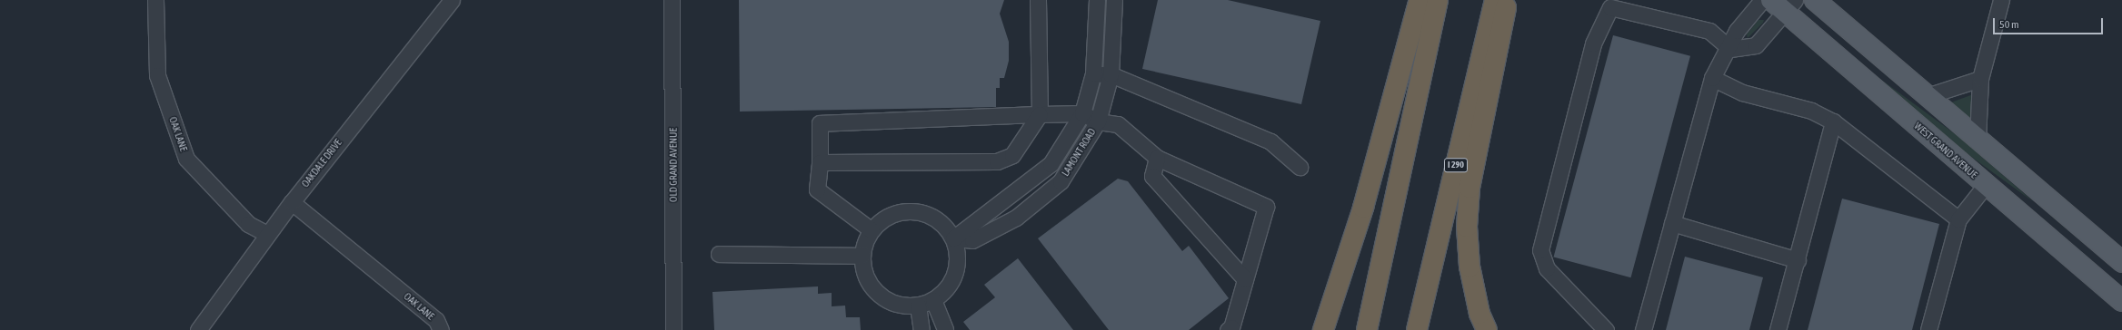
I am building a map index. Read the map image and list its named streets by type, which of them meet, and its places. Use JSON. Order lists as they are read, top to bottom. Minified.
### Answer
{"streets":{"highway":["I 290"],"main road":["WEST GRAND AVENUE"],"street":["OAK LANE","LAMONT ROAD","OAKDALE DRIVE","OLD GRAND AVENUE"]},"crossings":[["OAK LANE","OAKDALE DRIVE"]],"scale_bar":"50 m"}
